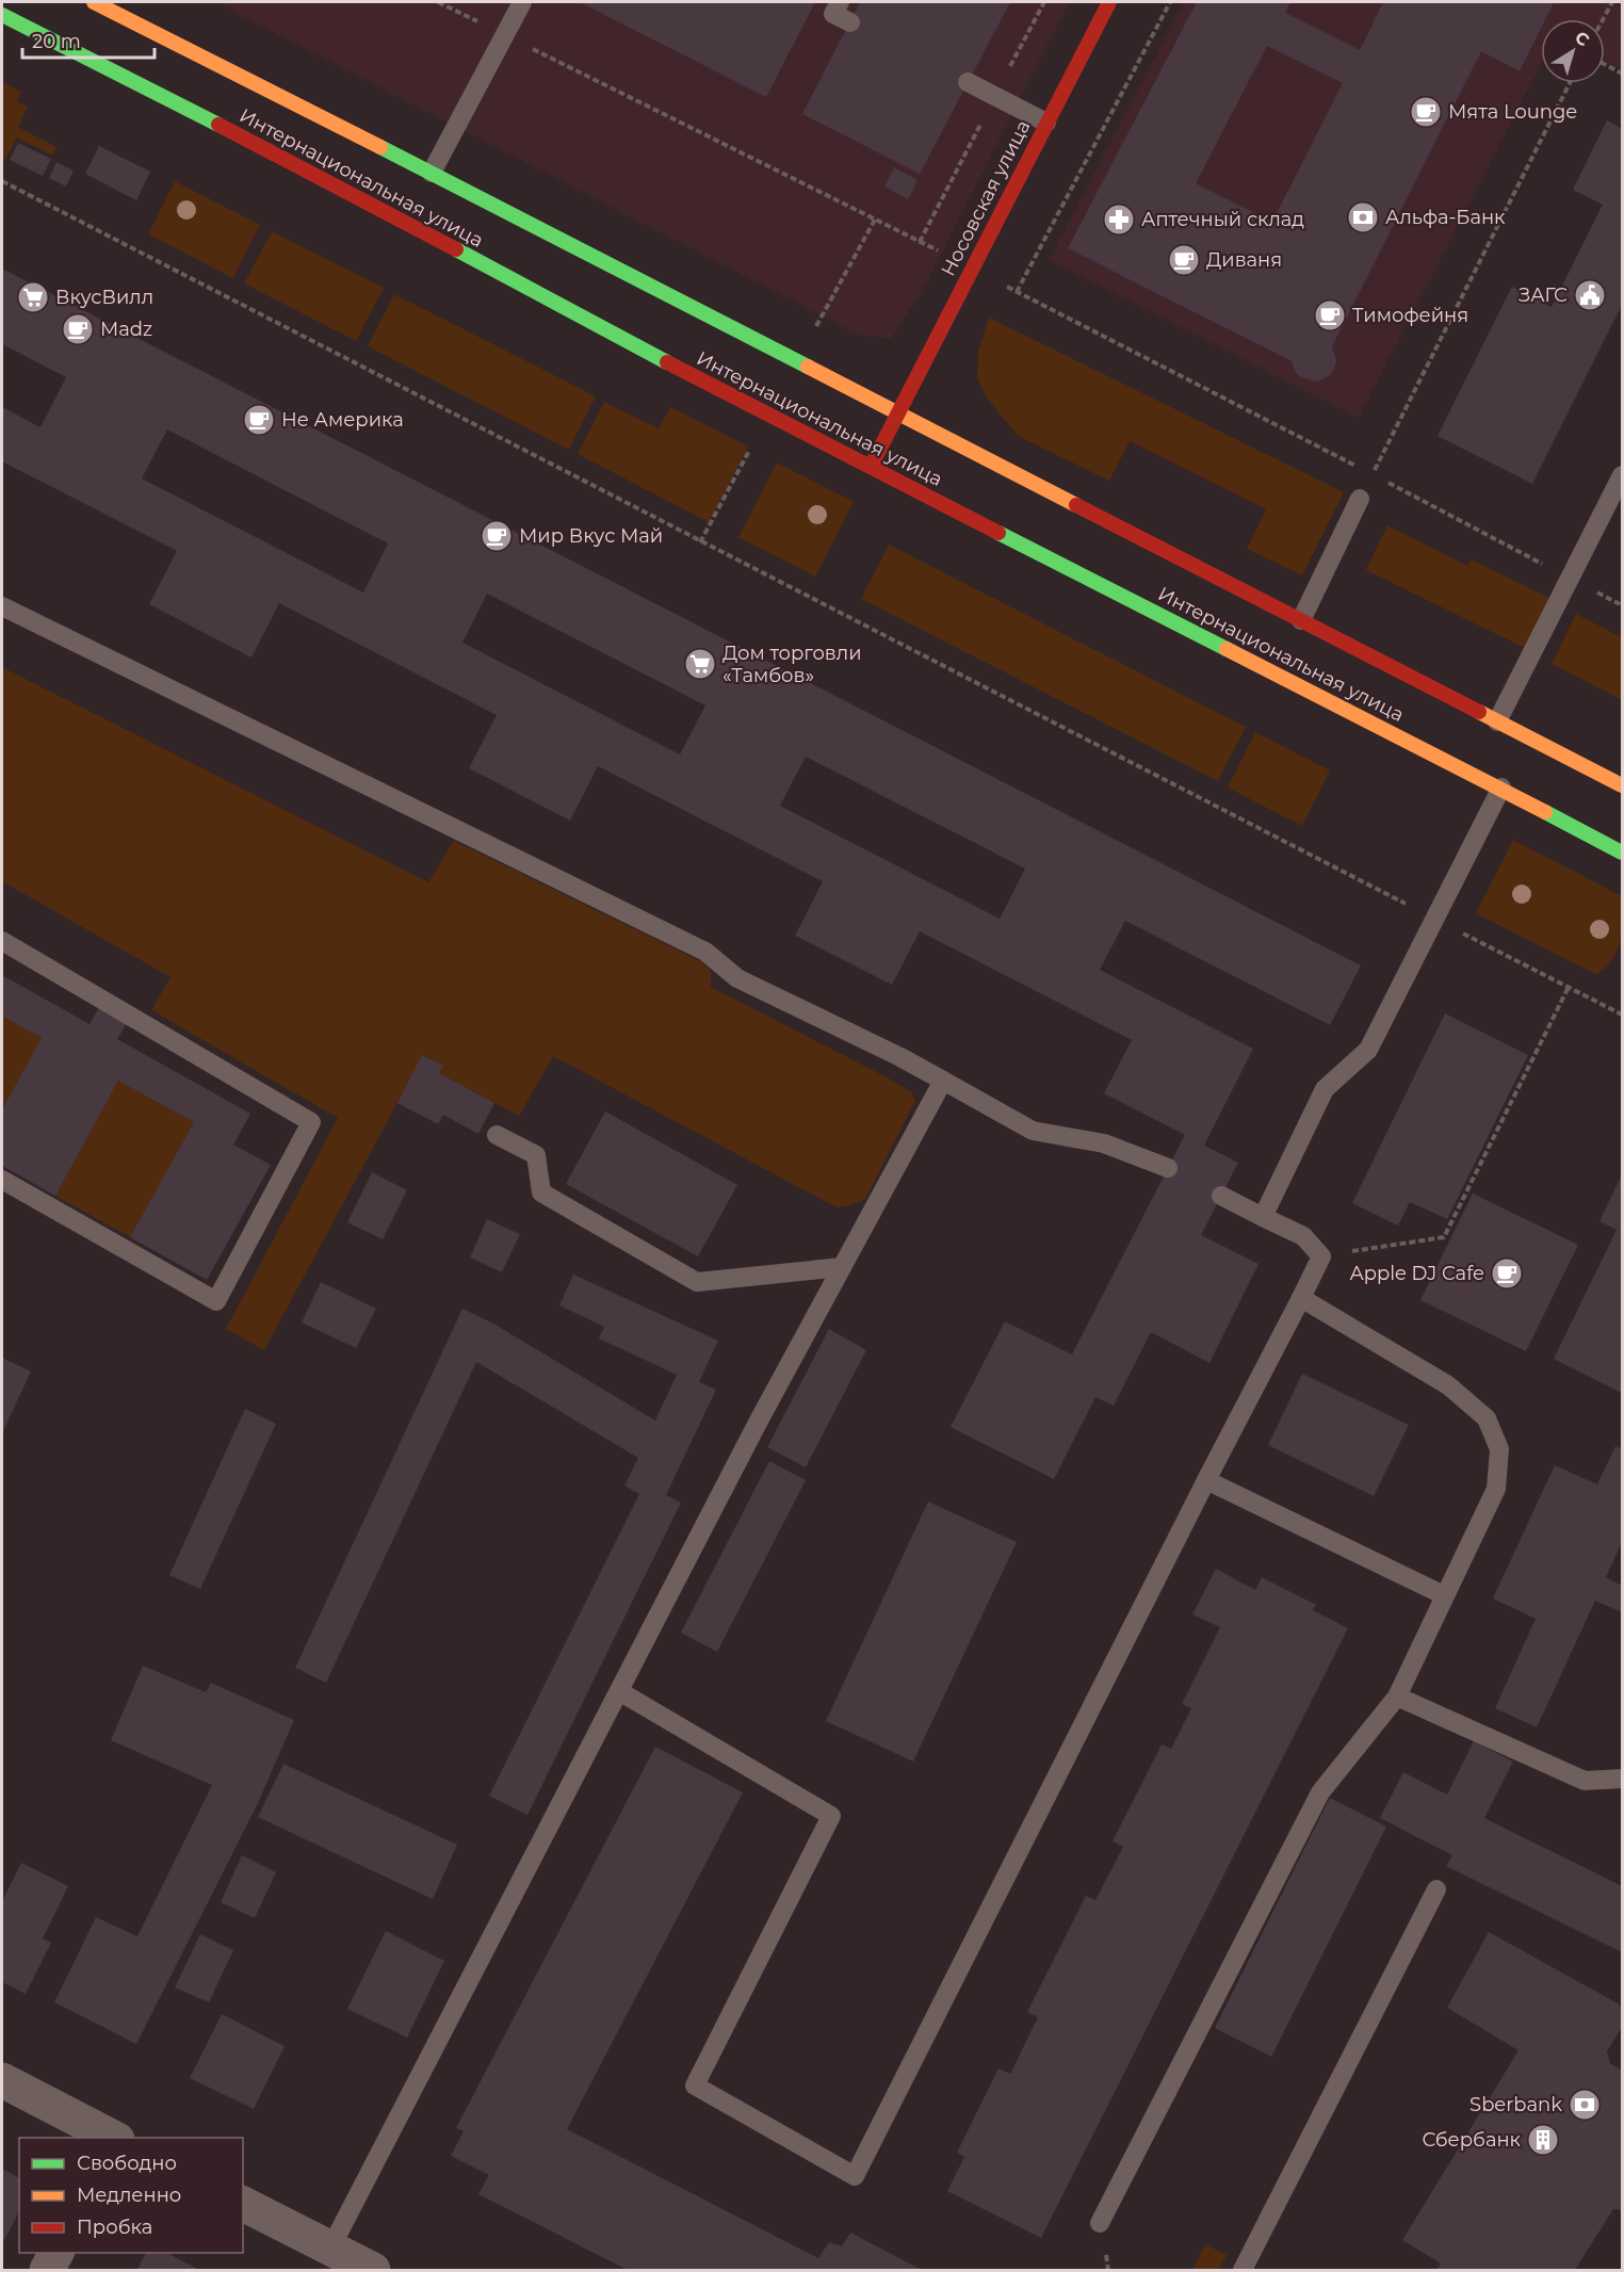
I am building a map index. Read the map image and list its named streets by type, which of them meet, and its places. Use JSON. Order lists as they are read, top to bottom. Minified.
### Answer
{"streets":{"main road":["Интернациональная улица","Носовская улица"]},"crossings":[["Интернациональная улица","Носовская улица"]],"places":{"cafe":["Мята Lounge","Диваня","Тимофейня","Madz","Не Америка","Мир Вкус Май","Apple DJ Cafe"],"bank":["Альфа-Банк","Sberbank"],"pharmacy":["Аптечный склад"],"public building":["ЗАГС"],"supermarket":["ВкусВилл","Дом торговли «Тамбов»"],"building":["Сбербанк"]},"legend":["Свободно","Медленно","Пробка"],"scale_bar":"20 m","north":"top right"}
